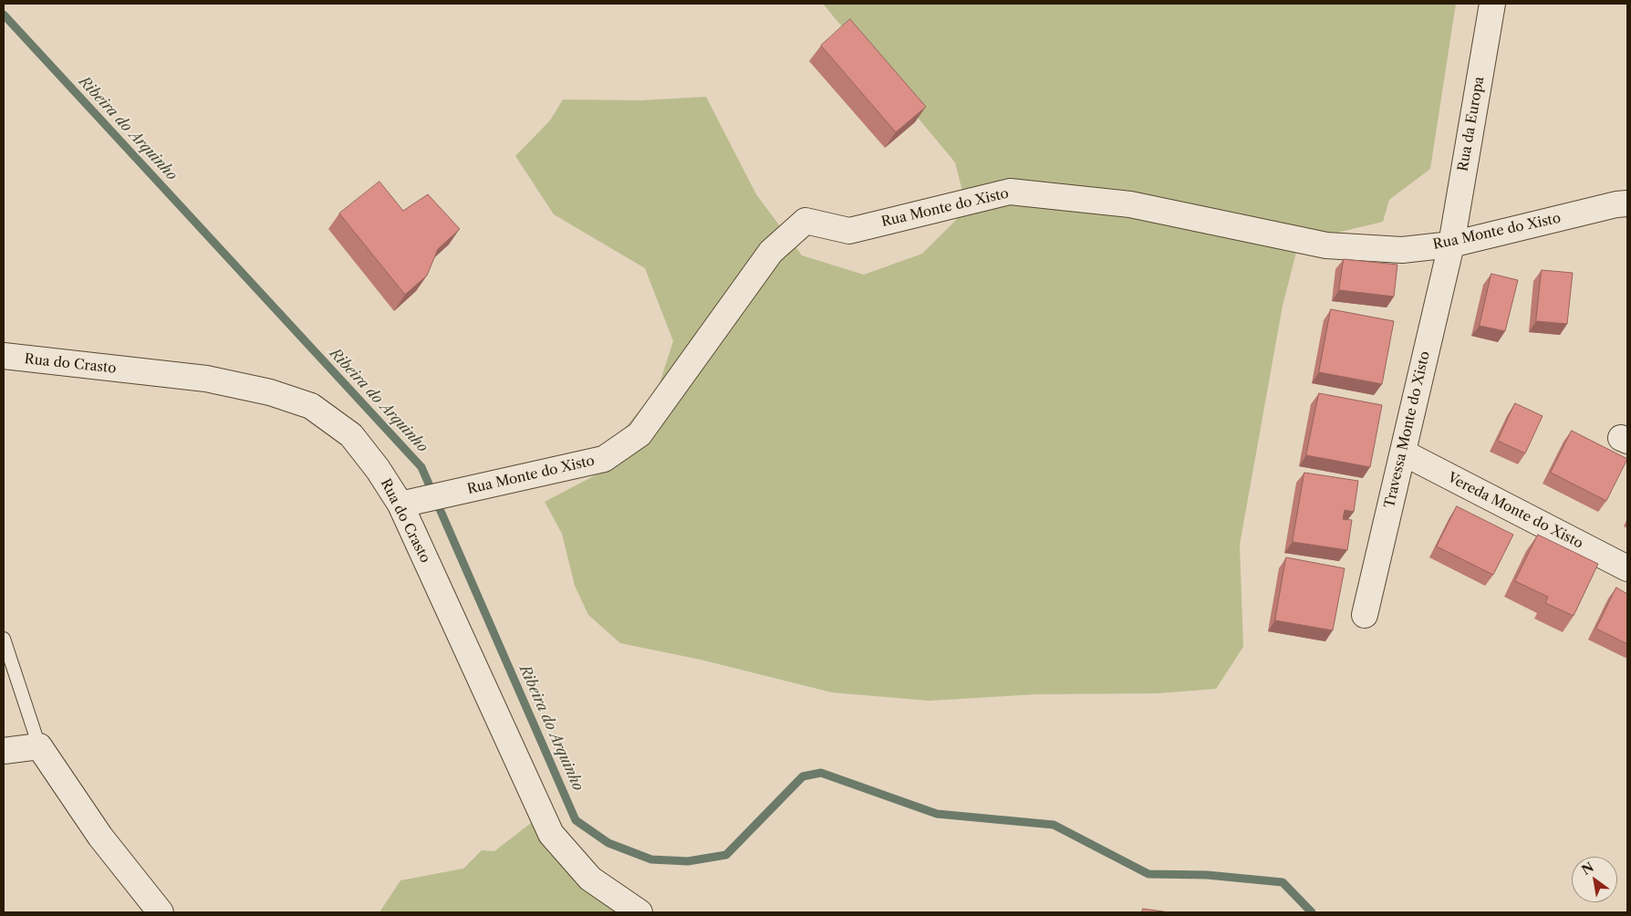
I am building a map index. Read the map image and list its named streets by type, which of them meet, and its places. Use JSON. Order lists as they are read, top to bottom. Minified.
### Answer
{"streets":{"street":["Rua da Europa","Rua Monte do Xisto","Rua do Crasto","Travessa Monte do Xisto","Vereda Monte do Xisto"]},"crossings":[["Rua da Europa","Rua Monte do Xisto"],["Rua da Europa","Travessa Monte do Xisto"],["Rua Monte do Xisto","Rua do Crasto"],["Rua Monte do Xisto","Travessa Monte do Xisto"],["Travessa Monte do Xisto","Vereda Monte do Xisto"]],"water":["Ribeira do Arquinho"],"north":"top left"}
